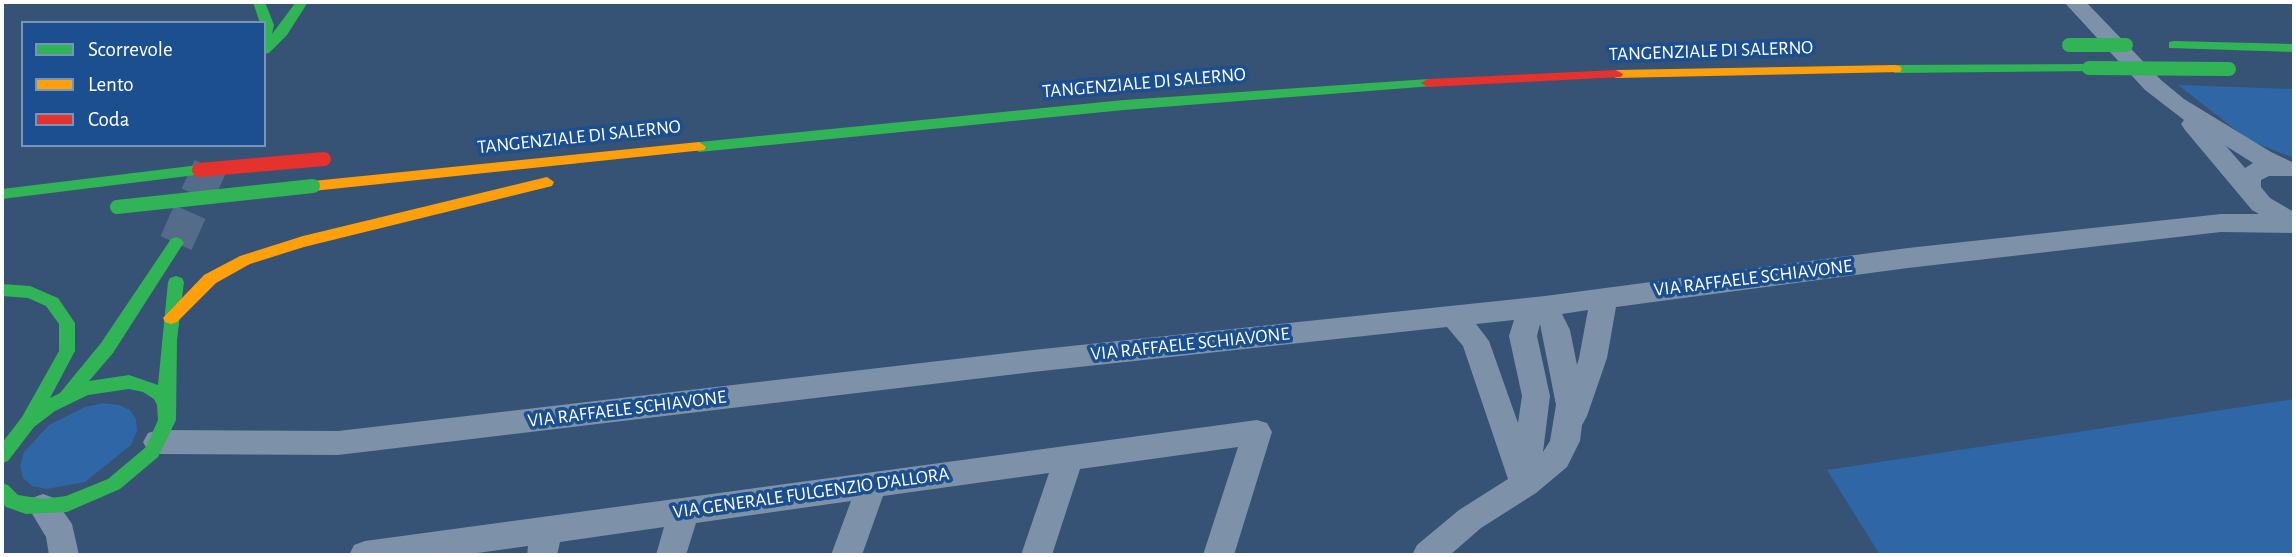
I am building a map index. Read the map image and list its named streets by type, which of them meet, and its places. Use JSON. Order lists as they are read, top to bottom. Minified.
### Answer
{"streets":{"main road":["TANGENZIALE DI SALERNO"],"street":["VIA RAFFAELE SCHIAVONE","VIA GENERALE FULGENZIO D'ALLORA"]},"legend":["Scorrevole","Lento","Coda"]}
